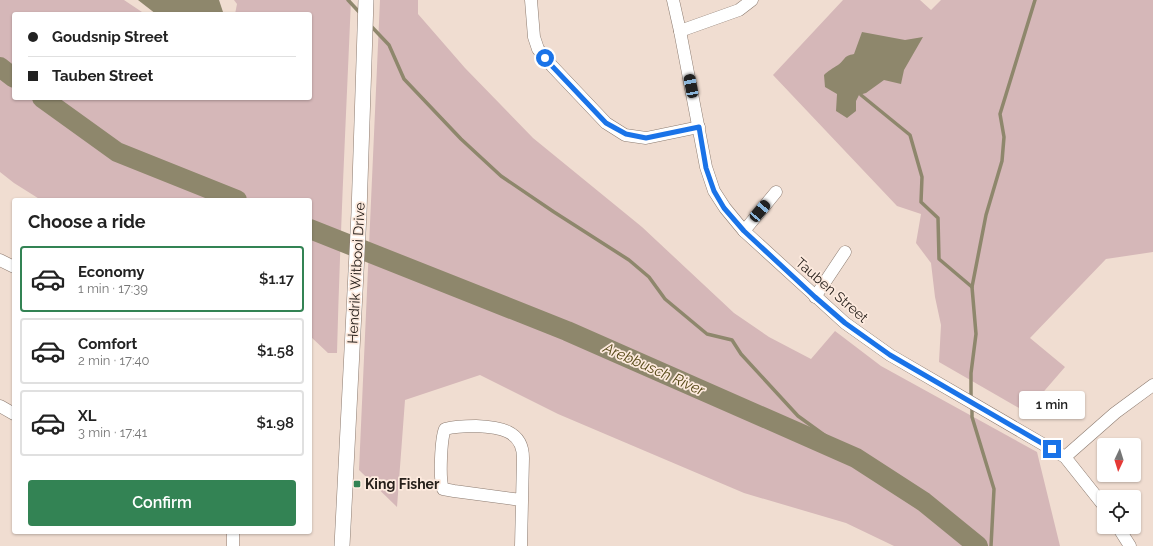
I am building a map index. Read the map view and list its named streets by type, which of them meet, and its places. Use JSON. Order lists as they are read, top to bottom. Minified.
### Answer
{"streets":{"main road":["Hendrik Witbooi Drive"],"street":["Tauben Street"]},"water":["Arebbusch River"],"places":{"transit":["King Fisher"]},"north":"bottom","page":{"banner":["Goudsnip Street","Tauben Street"],"heading":"Choose a ride","list":[{"name":"Economy","note":"1 min · 17:39","value":"$1.17"},{"name":"Comfort","note":"2 min · 17:40","value":"$1.58"},{"name":"XL","note":"3 min · 17:41","value":"$1.98"}],"bubble":"1 min","buttons":"Confirm"}}
